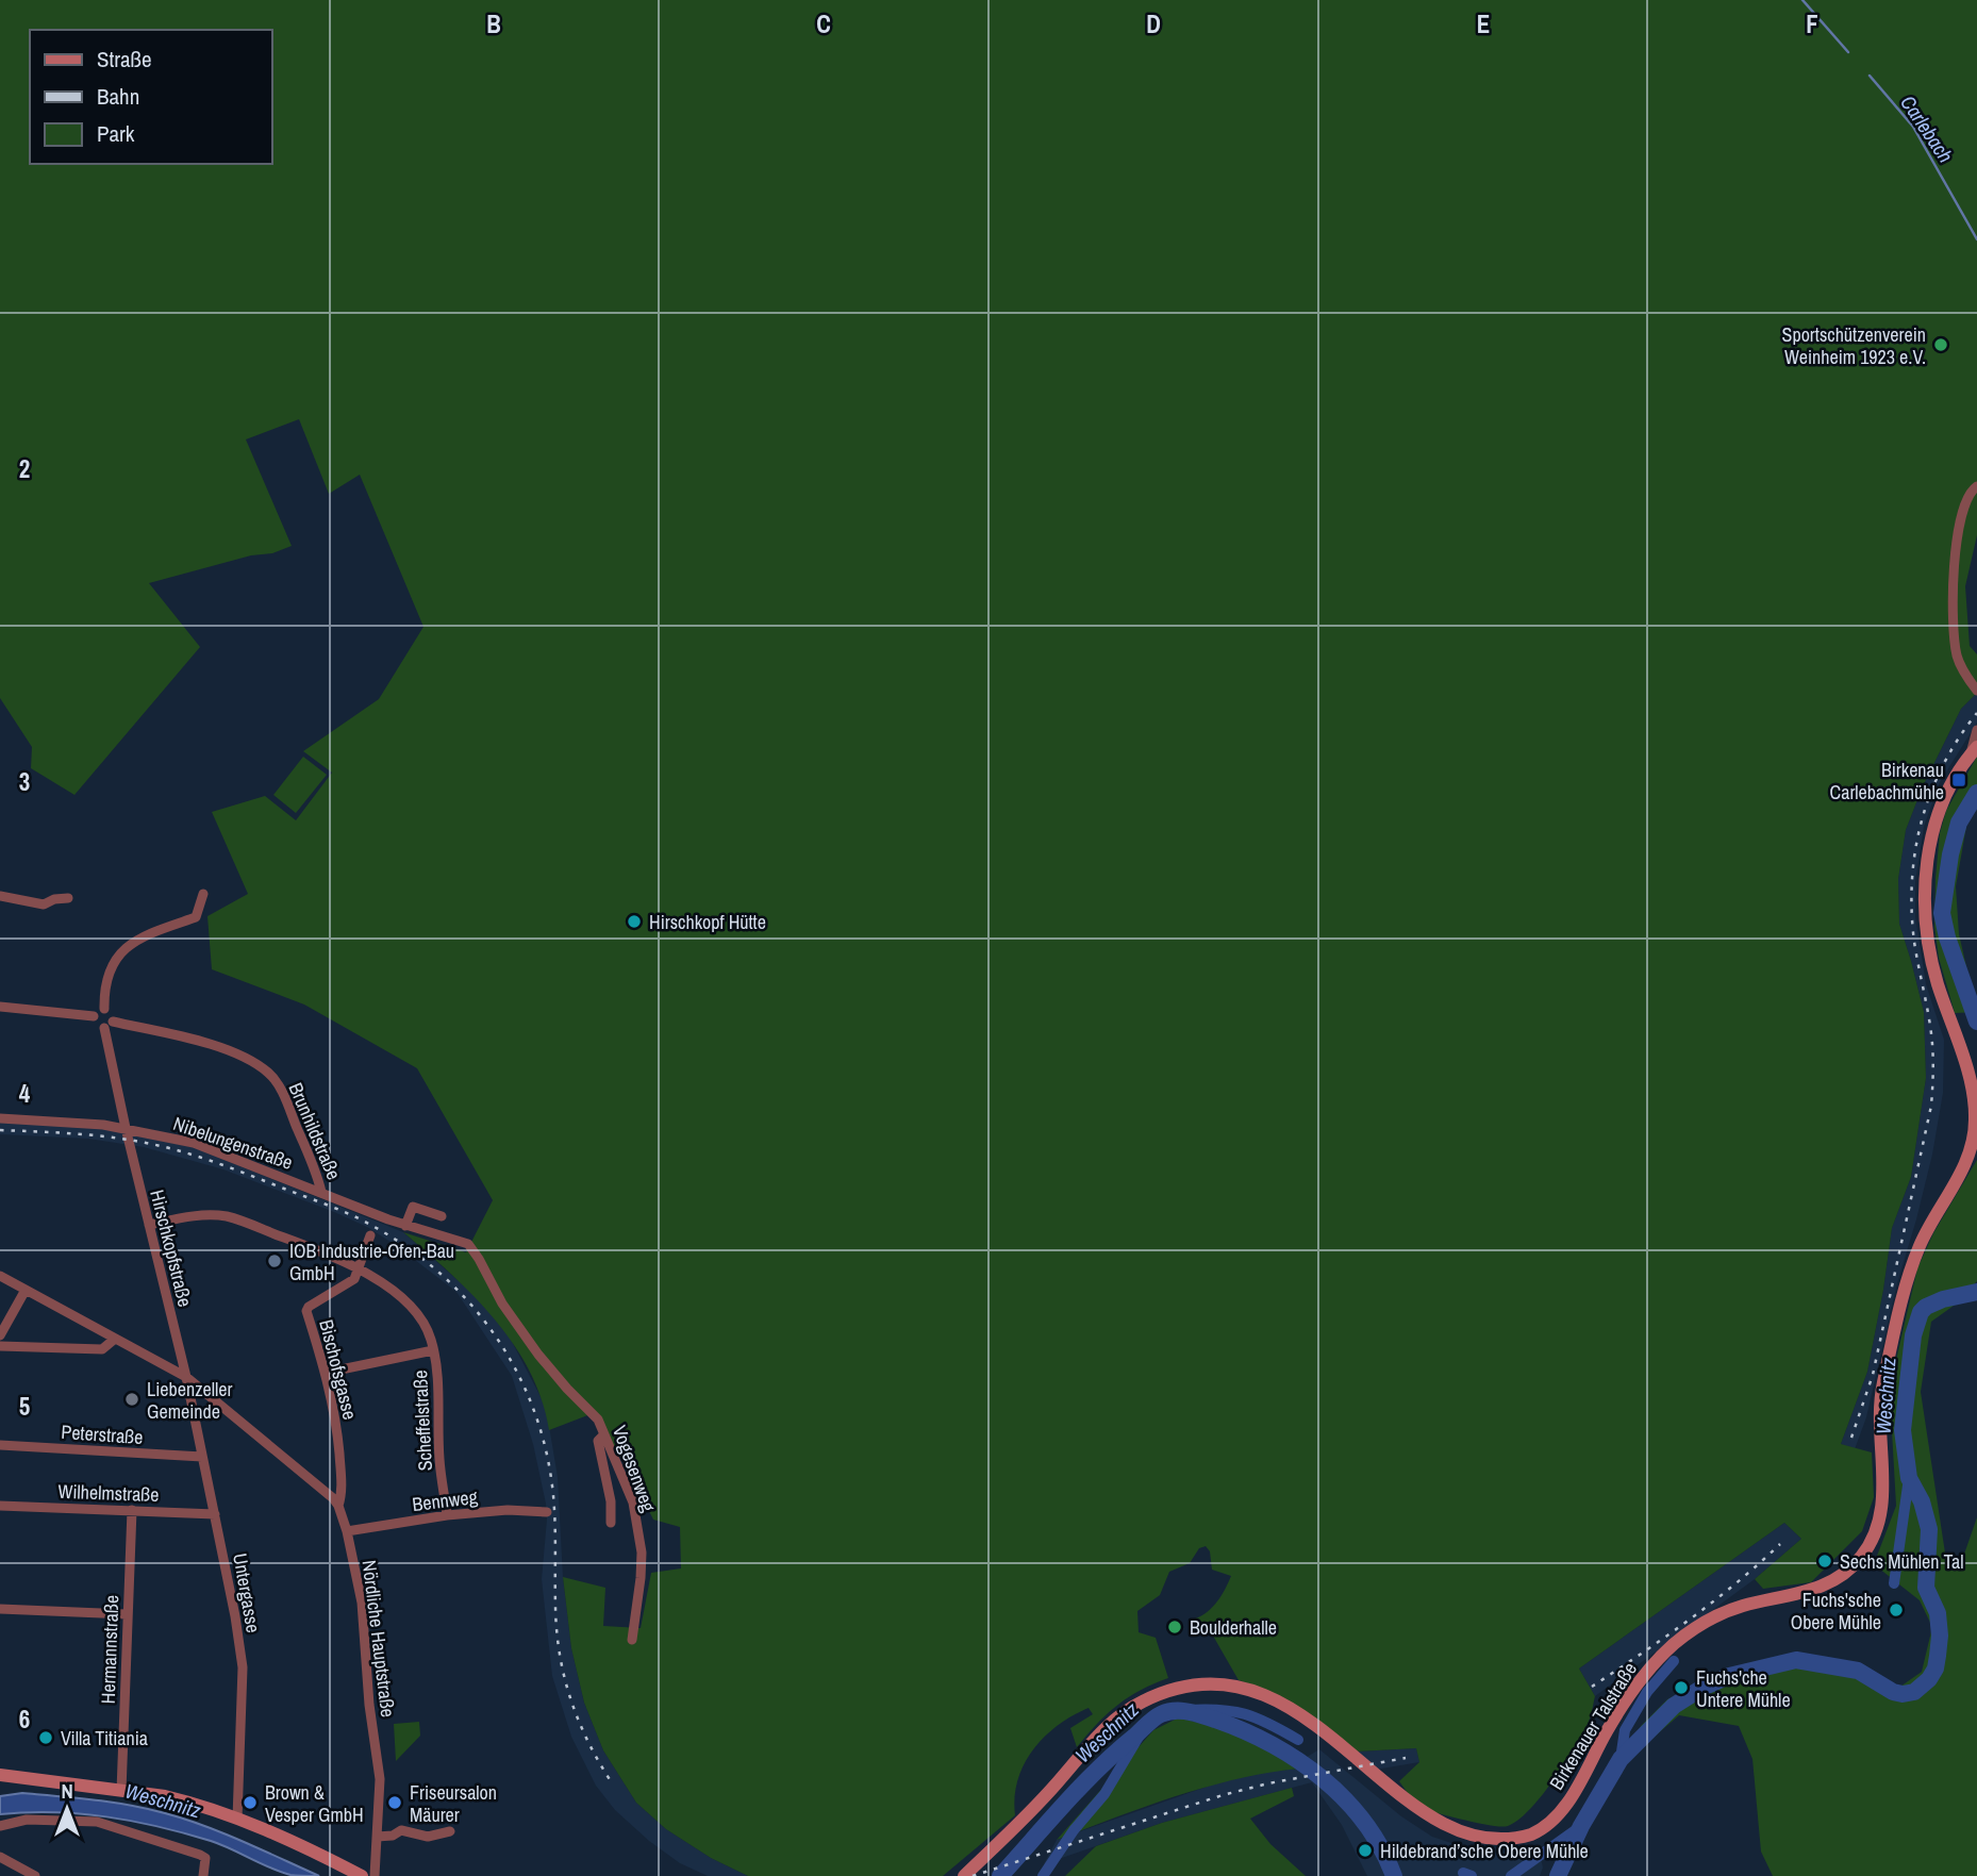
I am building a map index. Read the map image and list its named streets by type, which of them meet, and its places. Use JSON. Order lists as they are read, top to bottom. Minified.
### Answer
{"streets":{"main road":["Birkenauer Talstraße"],"street":["Brunhildstraße","Nibelungenstraße","Hirschkopfstraße","Bischofsgasse","Scheffelstraße","Peterstraße","Vogesenweg","Wilhelmstraße","Bennweg","Untergasse","Nördliche Hauptstraße","Hermannstraße"]},"crossings":[["Brunhildstraße","Nibelungenstraße"],["Brunhildstraße","Hirschkopfstraße"],["Brunhildstraße","Vogesenweg"],["Nibelungenstraße","Hirschkopfstraße"],["Hirschkopfstraße","Scheffelstraße"],["Hirschkopfstraße","Untergasse"],["Hirschkopfstraße","Nördliche Hauptstraße"],["Bischofsgasse","Scheffelstraße"],["Bischofsgasse","Nördliche Hauptstraße"],["Scheffelstraße","Bennweg"],["Peterstraße","Untergasse"],["Wilhelmstraße","Untergasse"],["Wilhelmstraße","Hermannstraße"],["Bennweg","Nördliche Hauptstraße"],["Untergasse","Nördliche Hauptstraße"]],"water":["Carlebach","Weschnitz"],"places":{"other":["Sportschützenverein Weinheim 1923 e.V.","Hirschkopf Hütte","IOB Industrie-Ofen-Bau GmbH","Liebenzeller Gemeinde","Sechs Mühlen Tal","Fuchs'sche Obere Mühle","Boulderhalle","Fuchs'che Untere Mühle","Villa Titiania","Brown & Vesper GmbH","Friseursalon Mäurer","Hildebrand’sche Obere Mühle"],"transit":["Birkenau Carlebachmühle"]},"legend":["Straße","Bahn","Park"],"north":"top","grid":{"columns":["B","C","D","E","F"],"rows":["2","3","4","5","6"]}}
